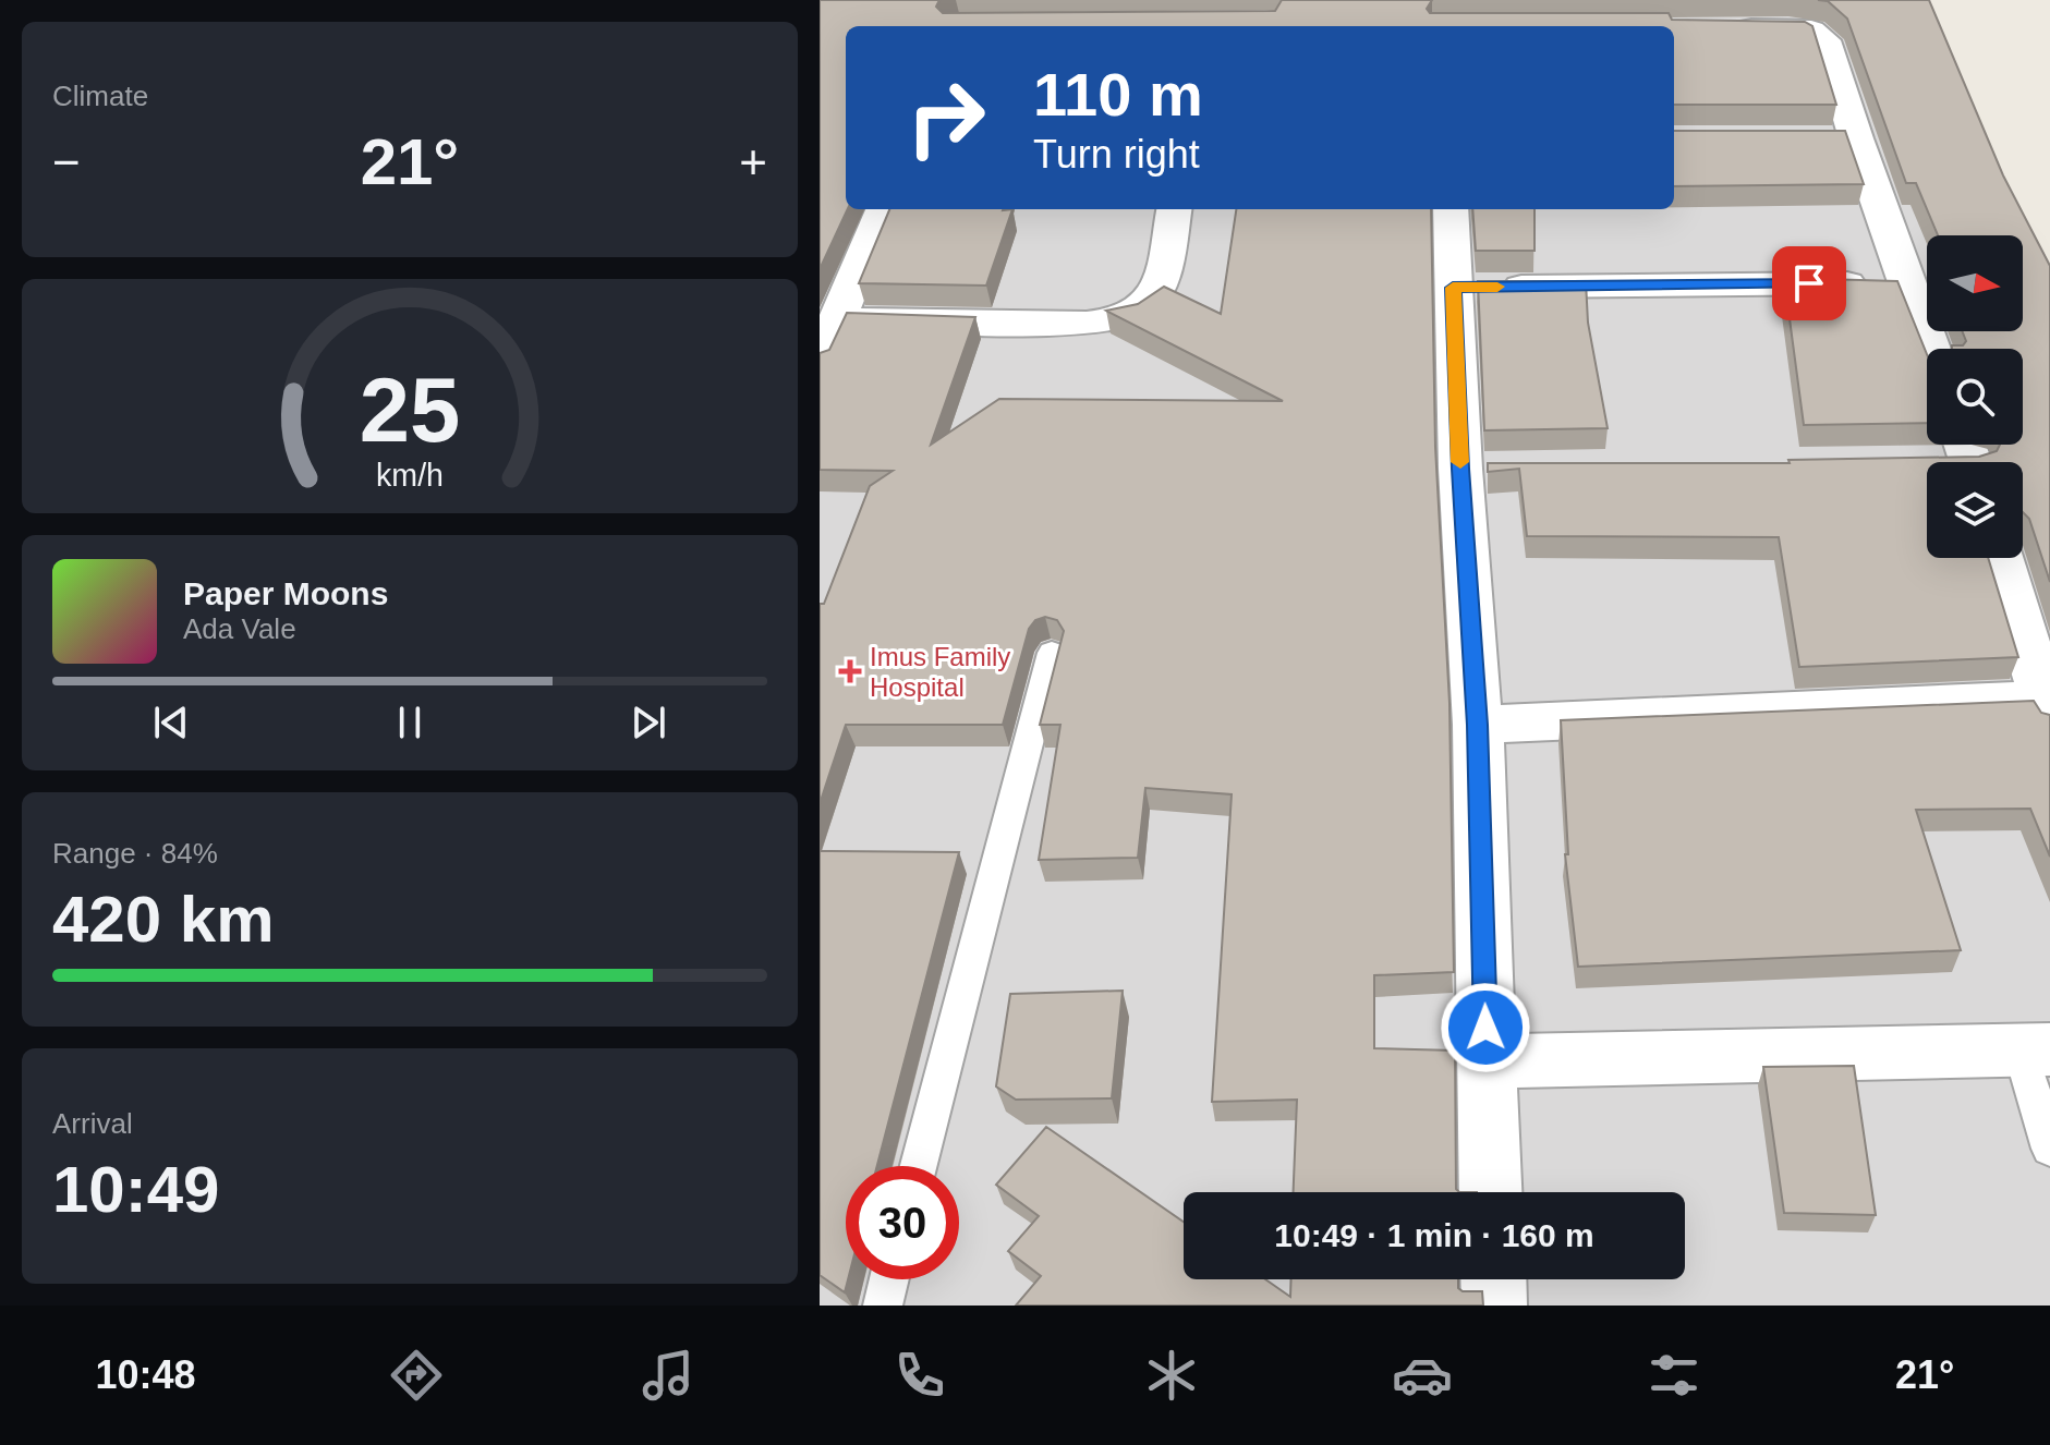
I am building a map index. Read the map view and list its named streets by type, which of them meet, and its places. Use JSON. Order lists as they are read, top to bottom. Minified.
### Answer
{"places":{"health":["Imus Family Hospital"]},"north":"right","page":{"tile":["Climate",["Range · 84%","420 km"],["Arrival","10:49"]],"turn":["110 m","Turn right"],"heat":["−","21°","+"],"song":["Paper Moons","Ada Vale"],"limit":"30","trip":"10:49 · 1 min · 160 m","tabs":["10:48","21°"],"gauge":["25","km/h"]}}
